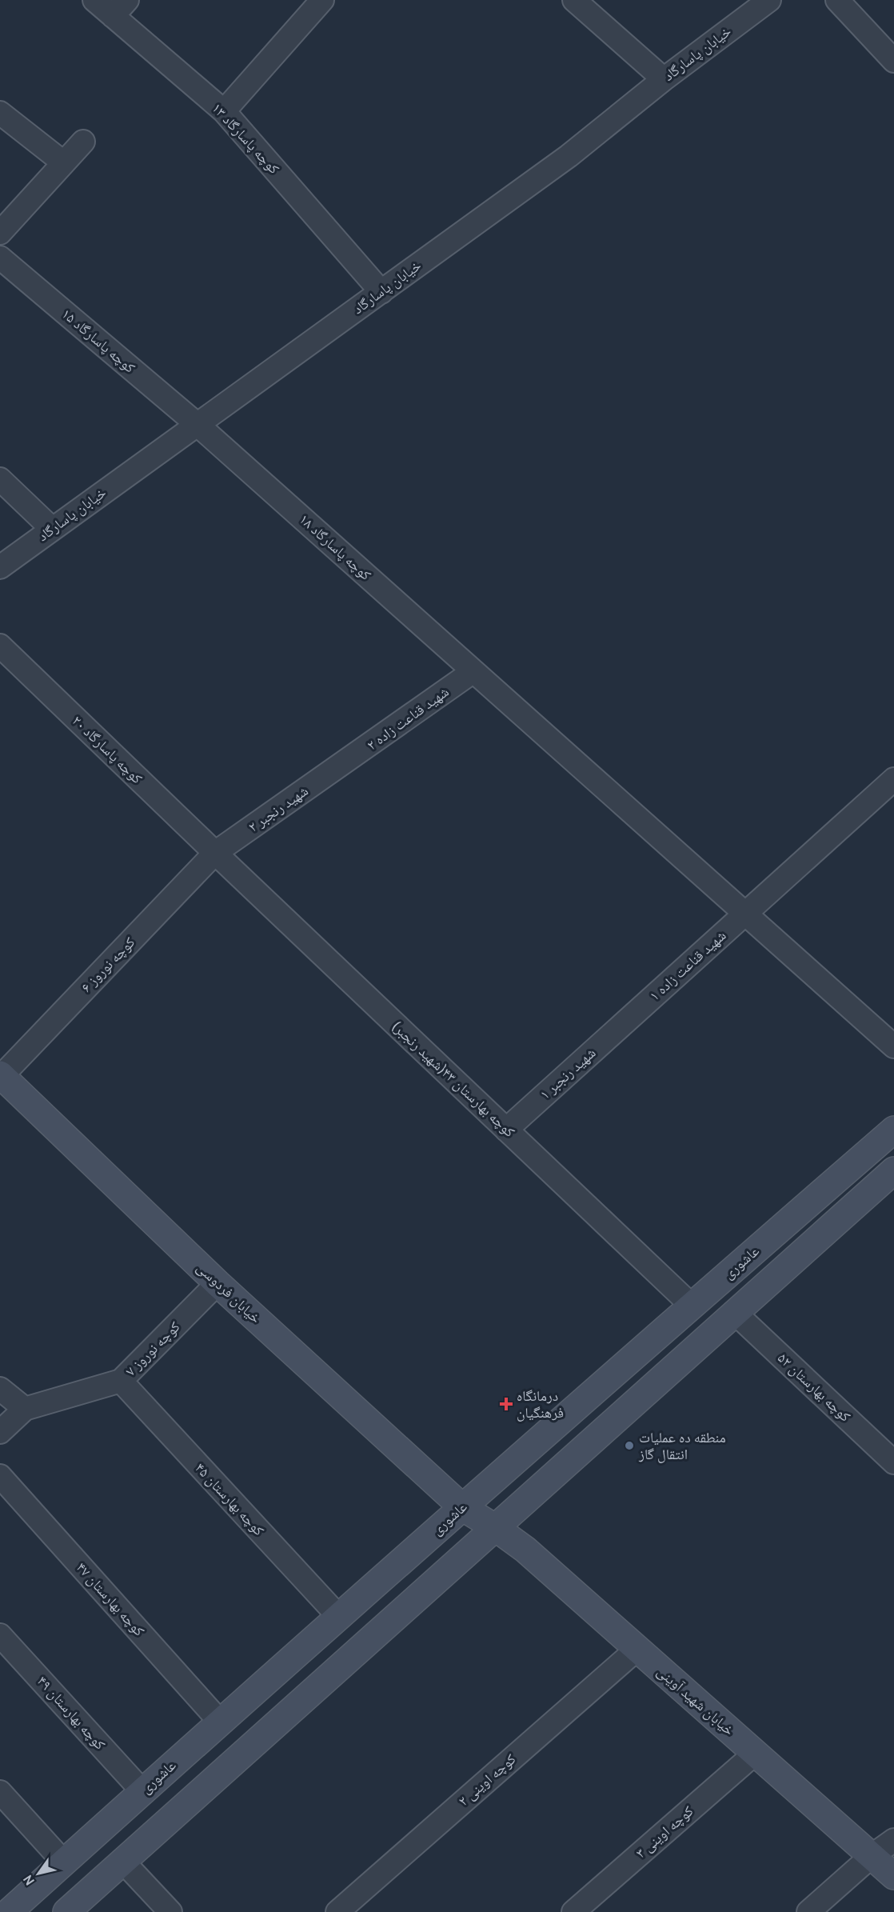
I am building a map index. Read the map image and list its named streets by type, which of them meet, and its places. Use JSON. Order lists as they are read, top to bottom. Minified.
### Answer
{"streets":{"street":["خیابان پاسارگاد","کوچه پاسارگاد ۱۳","کوچه پاسارگاد ۱۵","کوچه پاسارگاد ۱۸","شهید قناعت زاده ۲","کوچه پاسارگاد ۲۰","شهید رنجبر ۲","کوچه نوروز ۶","شهید قناعت زاده ۱","شهید رنجبر ۱","کوچه بهارستان ۴۳(شهید رنجبر)","عاشوری","خیابان فردوسی","کوچه نوروز ۷","کوچه بهارستان ۵۲","کوچه بهارستان ۴۵","کوچه بهارستان ۴۷","خیابان شهید آوینی","کوچه بهارستان ۴۹","کوچه اوینی ۲","کوچه اوینی ۳"]},"crossings":[["خیابان پاسارگاد","کوچه پاسارگاد ۱۳"],["خیابان پاسارگاد","کوچه پاسارگاد ۱۵"],["خیابان پاسارگاد","کوچه پاسارگاد ۱۸"],["کوچه پاسارگاد ۱۵","کوچه پاسارگاد ۱۸"],["کوچه پاسارگاد ۱۸","شهید قناعت زاده ۲"],["کوچه پاسارگاد ۱۸","شهید قناعت زاده ۱"],["شهید قناعت زاده ۲","شهید رنجبر ۲"],["کوچه پاسارگاد ۲۰","شهید رنجبر ۲"],["کوچه پاسارگاد ۲۰","کوچه نوروز ۶"],["کوچه پاسارگاد ۲۰","کوچه بهارستان ۴۳(شهید رنجبر)"],["شهید رنجبر ۲","کوچه نوروز ۶"],["شهید رنجبر ۲","کوچه بهارستان ۴۳(شهید رنجبر)"],["کوچه نوروز ۶","کوچه بهارستان ۴۳(شهید رنجبر)"],["کوچه نوروز ۶","خیابان فردوسی"],["شهید قناعت زاده ۱","شهید رنجبر ۱"],["شهید رنجبر ۱","کوچه بهارستان ۴۳(شهید رنجبر)"],["کوچه بهارستان ۴۳(شهید رنجبر)","عاشوری"],["عاشوری","خیابان فردوسی"],["عاشوری","کوچه بهارستان ۴۵"],["عاشوری","کوچه بهارستان ۴۷"],["عاشوری","کوچه بهارستان ۴۹"],["خیابان فردوسی","کوچه نوروز ۷"],["خیابان فردوسی","خیابان شهید آوینی"],["کوچه نوروز ۷","کوچه بهارستان ۴۵"],["خیابان شهید آوینی","کوچه اوینی ۲"],["خیابان شهید آوینی","کوچه اوینی ۳"]],"places":{"health":["درمانگاه فرهنگیان"],"other":["منطقه ده عملیات انتقال گاز"]},"north":"bottom left"}
